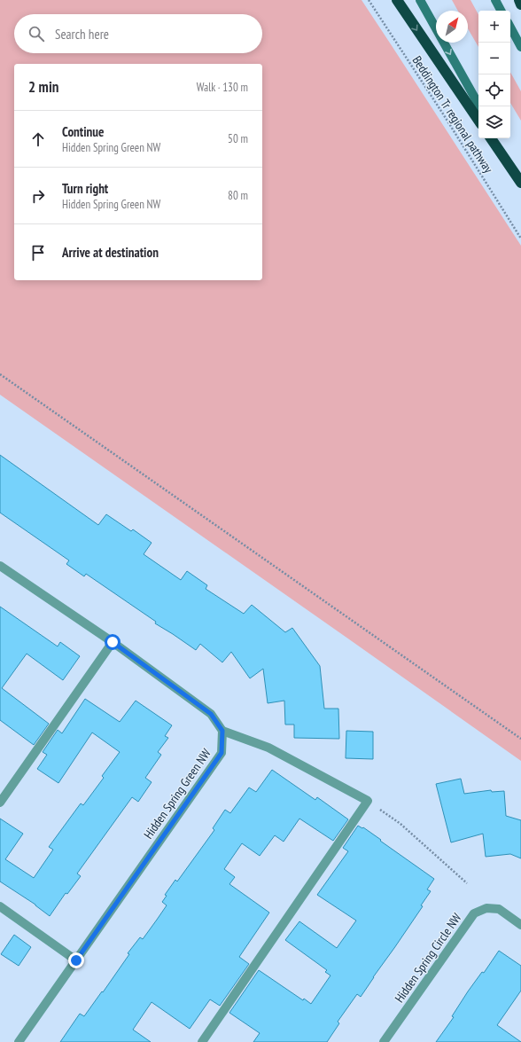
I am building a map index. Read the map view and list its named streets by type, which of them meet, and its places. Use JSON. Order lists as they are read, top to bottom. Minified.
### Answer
{"streets":{"street":["Hidden Spring Green NW","Hidden Spring Circle NW"],"path":["Beddington Tr regional pathway"]},"north":"top right","page":{"map_buttons":["+","−"],"search":"Search here","heading":["2 min","Walk · 130 m"],"list":[["Continue","Hidden Spring Green NW","50 m"],["Turn right","Hidden Spring Green NW","80 m"],"Arrive at destination"]}}
